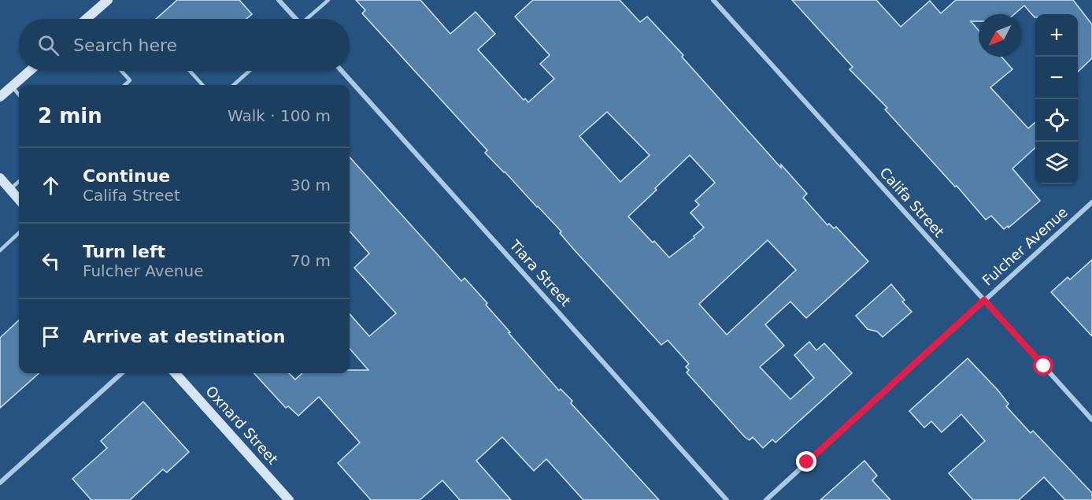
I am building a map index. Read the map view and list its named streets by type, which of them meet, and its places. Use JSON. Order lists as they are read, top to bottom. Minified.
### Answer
{"streets":{"main road":["Oxnard Street"],"street":["Califa Street","Fulcher Avenue","Tiara Street"]},"crossings":[["Califa Street","Fulcher Avenue"]],"north":"bottom left","page":{"map_buttons":["+","−"],"search":"Search here","heading":["2 min","Walk · 100 m"],"list":[["Continue","Califa Street","30 m"],["Turn left","Fulcher Avenue","70 m"],"Arrive at destination"]}}
